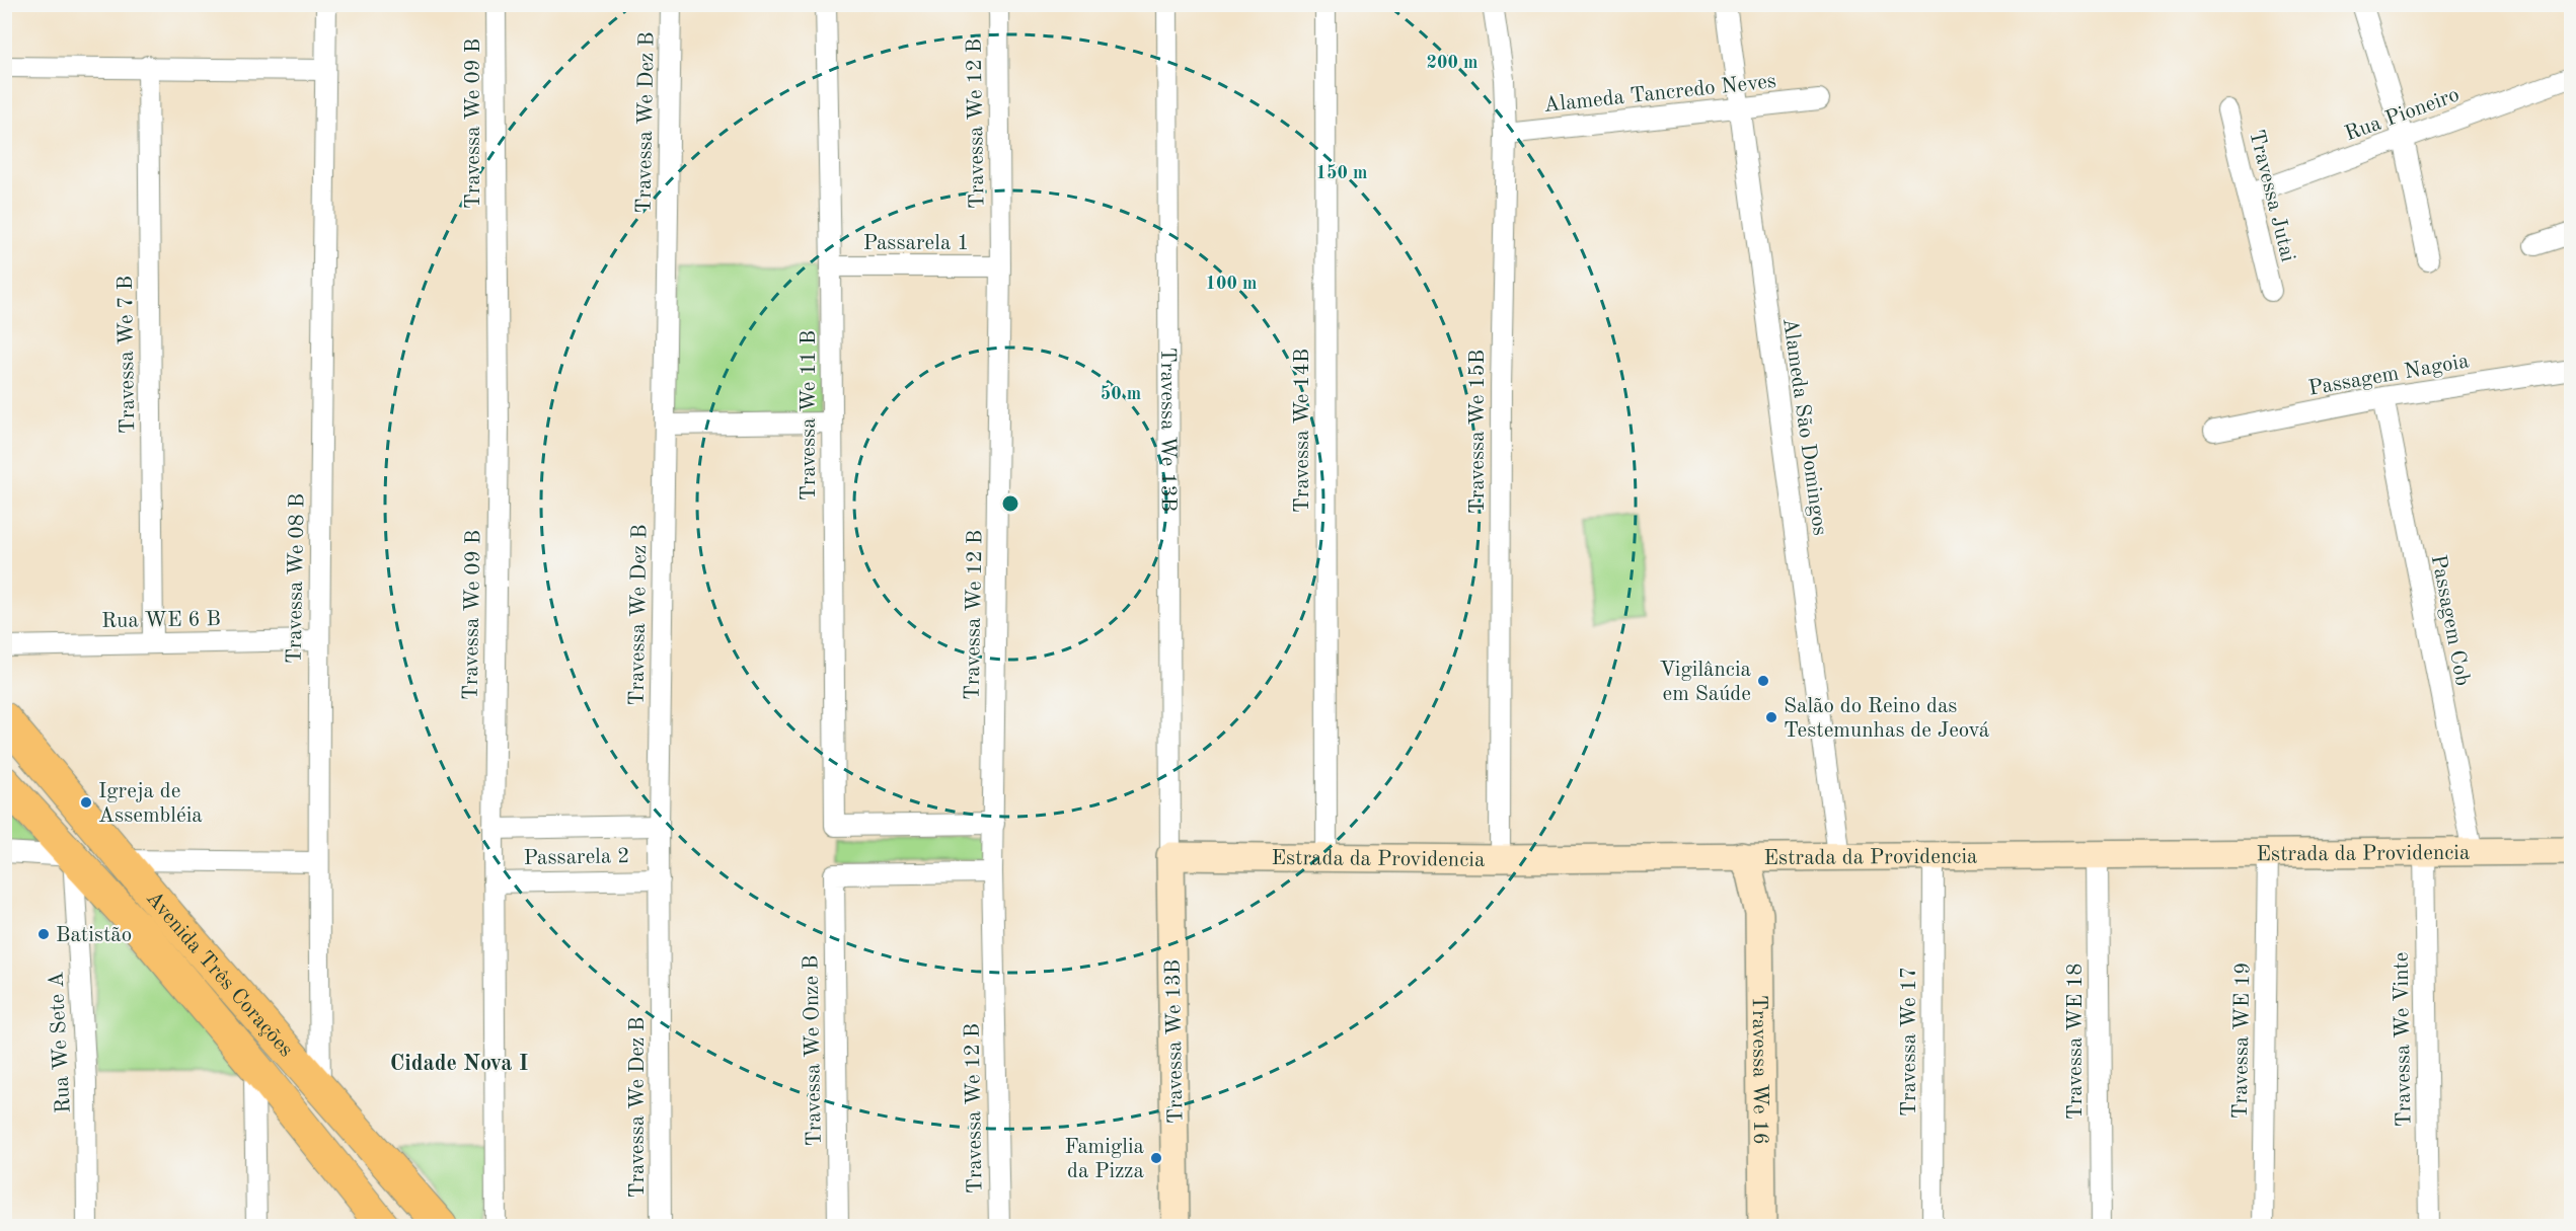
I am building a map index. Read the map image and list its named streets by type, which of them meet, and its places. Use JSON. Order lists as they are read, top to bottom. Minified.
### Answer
{"streets":{"main road":["Travessa We 13B","Estrada da Providencia","Avenida Três Corações","Travessa We 16"],"street":["Alameda Tancredo Neves","Rua Pioneiro","Travessa We Dez B","Travessa We 09 B","Travessa We 12 B","Travessa Jutai","Passarela 1","Travessa We 7 B","Passagem Nagoia","Travessa We 11 B","Alameda São Domingos","Travessa We 14B","Travessa We 15B","Travessa We 08 B","Rua WE 6 B","Passagem Cob","Passarela 2","Travessa We Vinte","Travessa WE 19","Travessa We 17","Travessa WE 18","Rua We Sete A","Travessa We Onze B"]},"crossings":[["Alameda Tancredo Neves","Alameda São Domingos"],["Alameda Tancredo Neves","Travessa We 15B"],["Rua Pioneiro","Travessa Jutai"],["Travessa We Dez B","Passarela 2"],["Travessa We 09 B","Passarela 2"],["Travessa We 12 B","Passarela 1"],["Travessa We 12 B","Travessa We 11 B"],["Travessa We 12 B","Travessa We Onze B"],["Passarela 1","Travessa We 11 B"],["Travessa We 7 B","Rua WE 6 B"],["Passagem Nagoia","Passagem Cob"],["Alameda São Domingos","Estrada da Providencia"],["Travessa We 13B","Estrada da Providencia"],["Travessa We 14B","Estrada da Providencia"],["Travessa We 15B","Estrada da Providencia"],["Travessa We 08 B","Rua WE 6 B"],["Travessa We 08 B","Avenida Três Corações"],["Passagem Cob","Estrada da Providencia"],["Estrada da Providencia","Travessa We Vinte"],["Estrada da Providencia","Travessa WE 19"],["Estrada da Providencia","Travessa We 17"],["Estrada da Providencia","Travessa WE 18"],["Avenida Três Corações","Rua We Sete A"]],"districts":["Cidade Nova I"],"places":["Vigilância em Saúde","Salão do Reino das Testemunhas de Jeová","Igreja de Assembléia","Batistão","Famiglia da Pizza"],"rings":["200 m","150 m","100 m","50 m"]}
